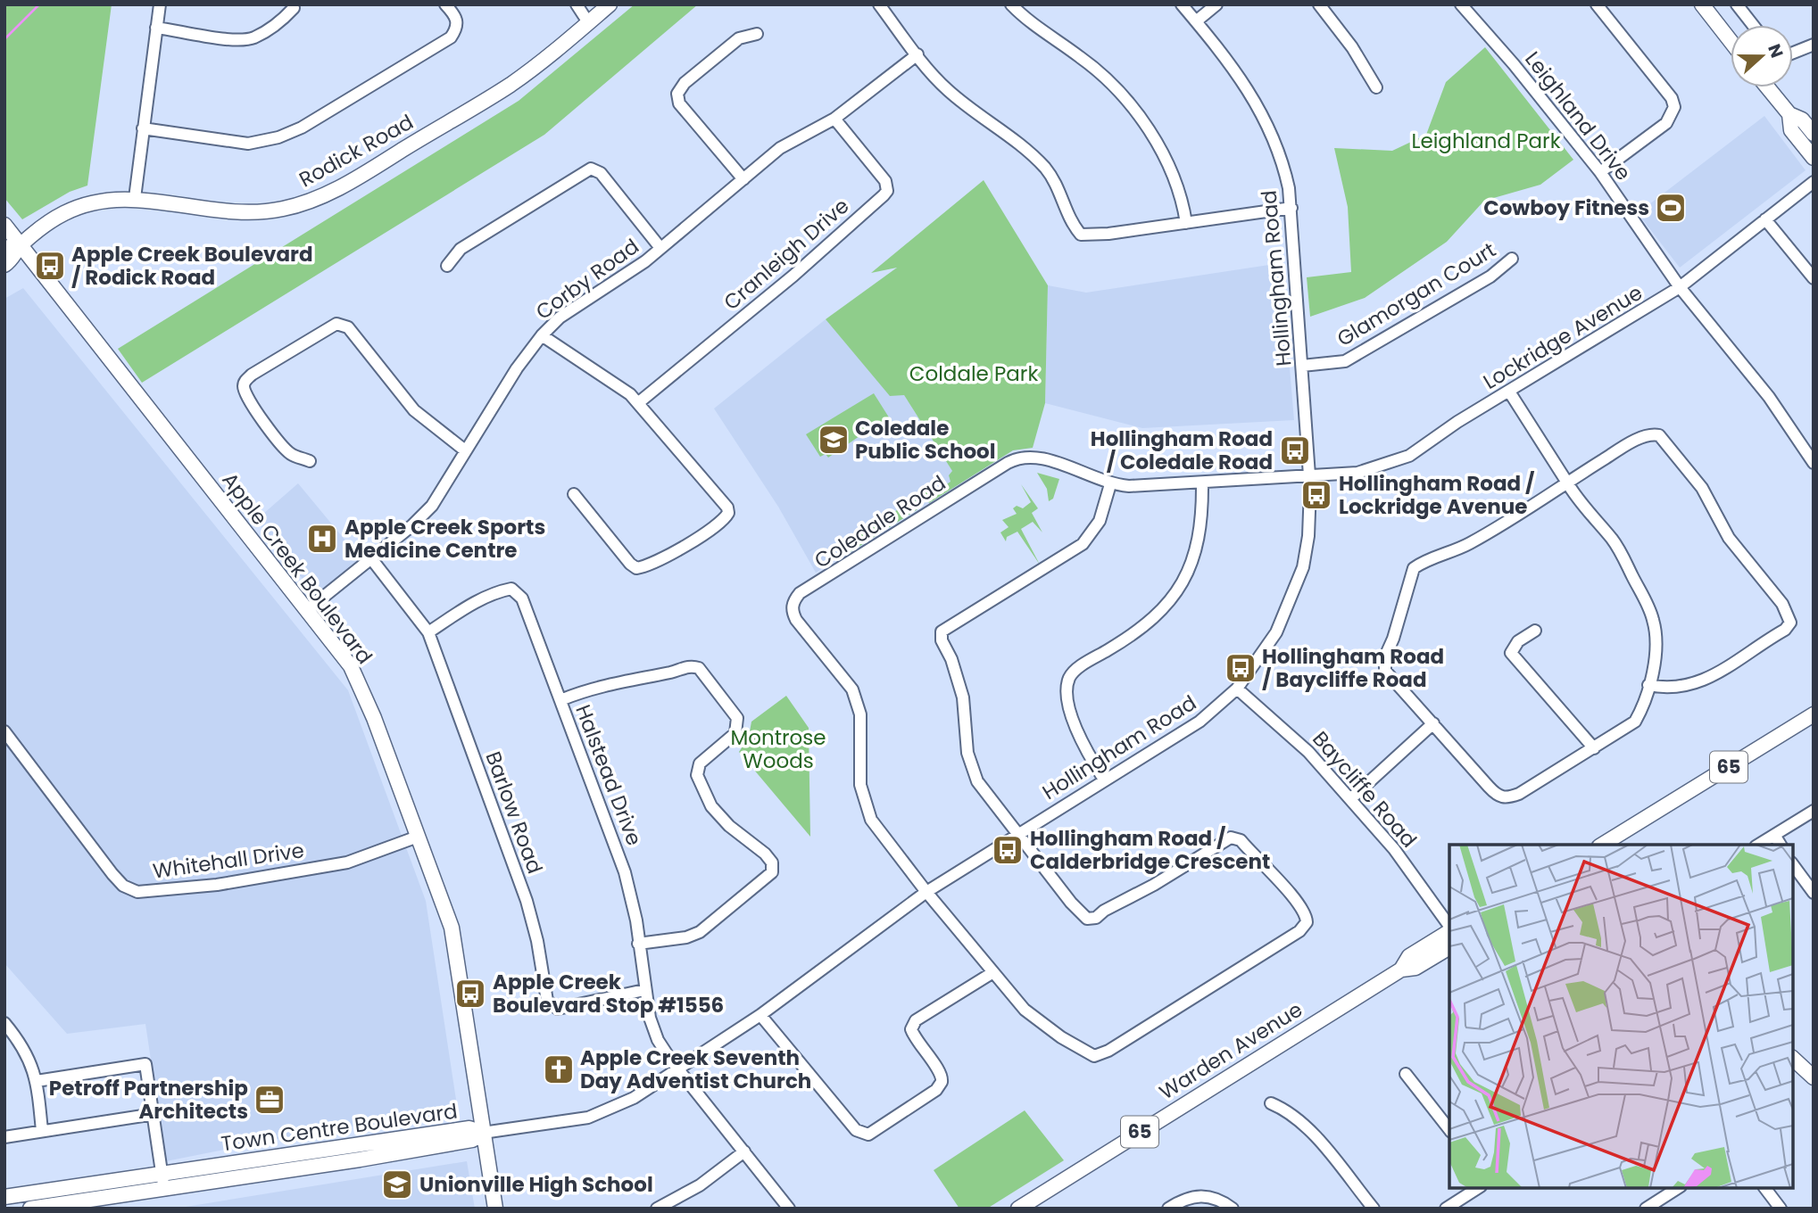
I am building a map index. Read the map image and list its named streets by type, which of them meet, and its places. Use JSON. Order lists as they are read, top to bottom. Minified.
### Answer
{"streets":{"main road":["Rodick Road","Apple Creek Boulevard","65","Warden Avenue","Town Centre Boulevard"],"street":["Leighland Drive","Cranleigh Drive","Hollingham Road","Corby Road","Glamorgan Court","Lockridge Avenue","Coledale Road","Halstead Drive","Baycliffe Road","Barlow Road","Whitehall Drive"]},"crossings":[["Leighland Drive","Lockridge Avenue"],["Rodick Road","Apple Creek Boulevard"],["Cranleigh Drive","Corby Road"],["Hollingham Road","Glamorgan Court"],["Hollingham Road","Lockridge Avenue"],["Hollingham Road","Coledale Road"],["Hollingham Road","Apple Creek Boulevard"],["Hollingham Road","Halstead Drive"],["Hollingham Road","Baycliffe Road"],["Hollingham Road","Town Centre Boulevard"],["Corby Road","Apple Creek Boulevard"],["Corby Road","Barlow Road"],["Lockridge Avenue","Coledale Road"],["Apple Creek Boulevard","Whitehall Drive"],["Apple Creek Boulevard","Town Centre Boulevard"],["Halstead Drive","Barlow Road"]],"parks":["Leighland Park","Coldale Park","Montrose Woods"],"places":{"sports":["Cowboy Fitness"],"bus stop":["Apple Creek Boulevard / Rodick Road","Hollingham Road / Coledale Road","Hollingham Road / Lockridge Avenue","Hollingham Road / Baycliffe Road","Hollingham Road / Calderbridge Crescent","Apple Creek Boulevard Stop #1556"],"school or university":["Coledale Public School","Unionville High School"],"hospital":["Apple Creek Sports Medicine Centre"],"church":["Apple Creek Seventh Day Adventist Church"],"office":["Petroff Partnership Architects"]},"north":"right"}
